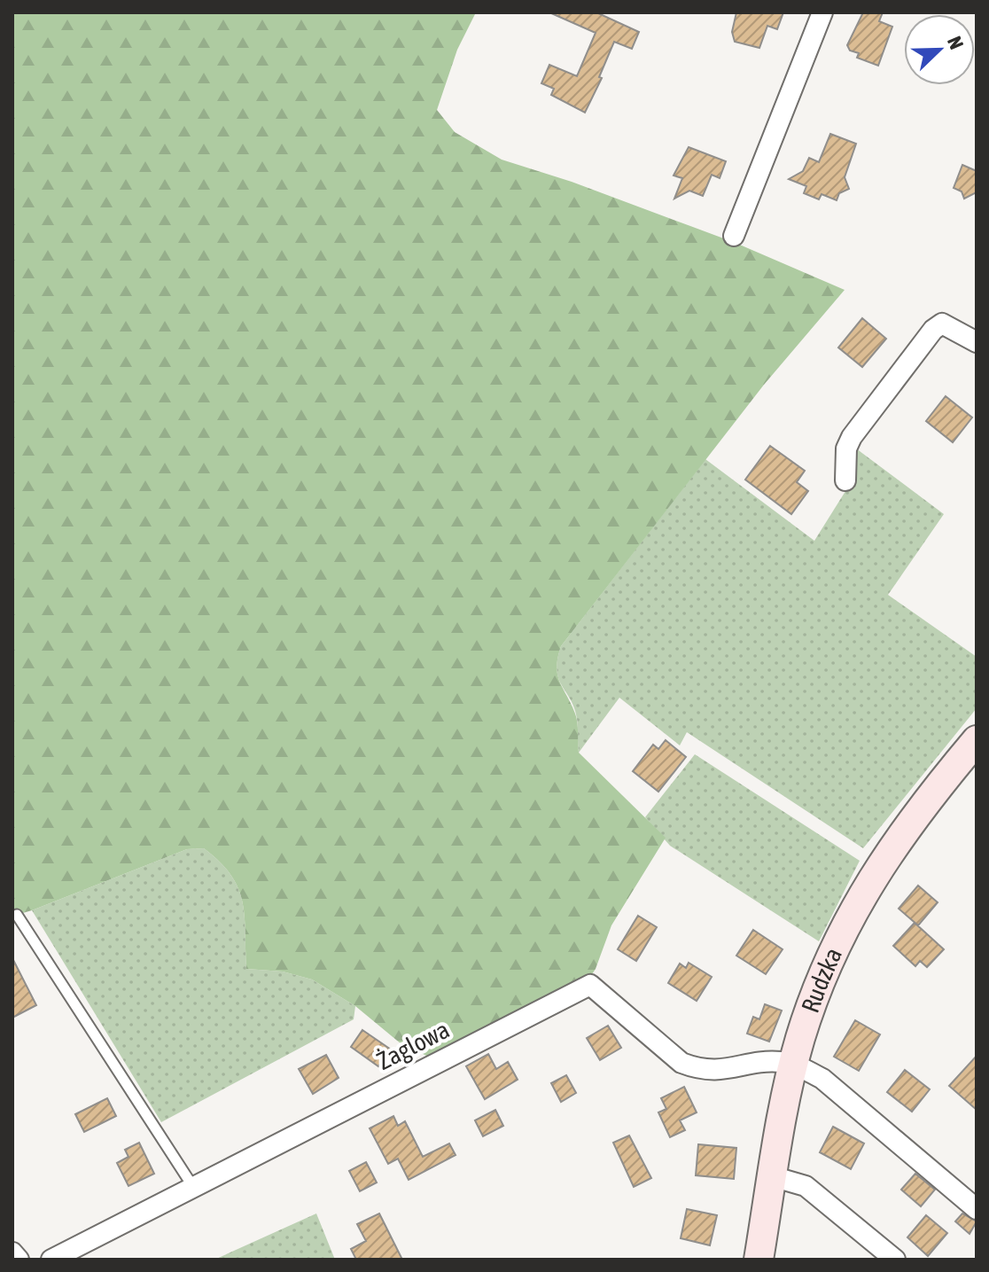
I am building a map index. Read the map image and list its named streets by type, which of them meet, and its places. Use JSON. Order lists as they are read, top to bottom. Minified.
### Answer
{"streets":{"main road":["Rudzka"],"street":["Żaglowa"]},"crossings":[["Rudzka","Żaglowa"]],"north":"top right"}
